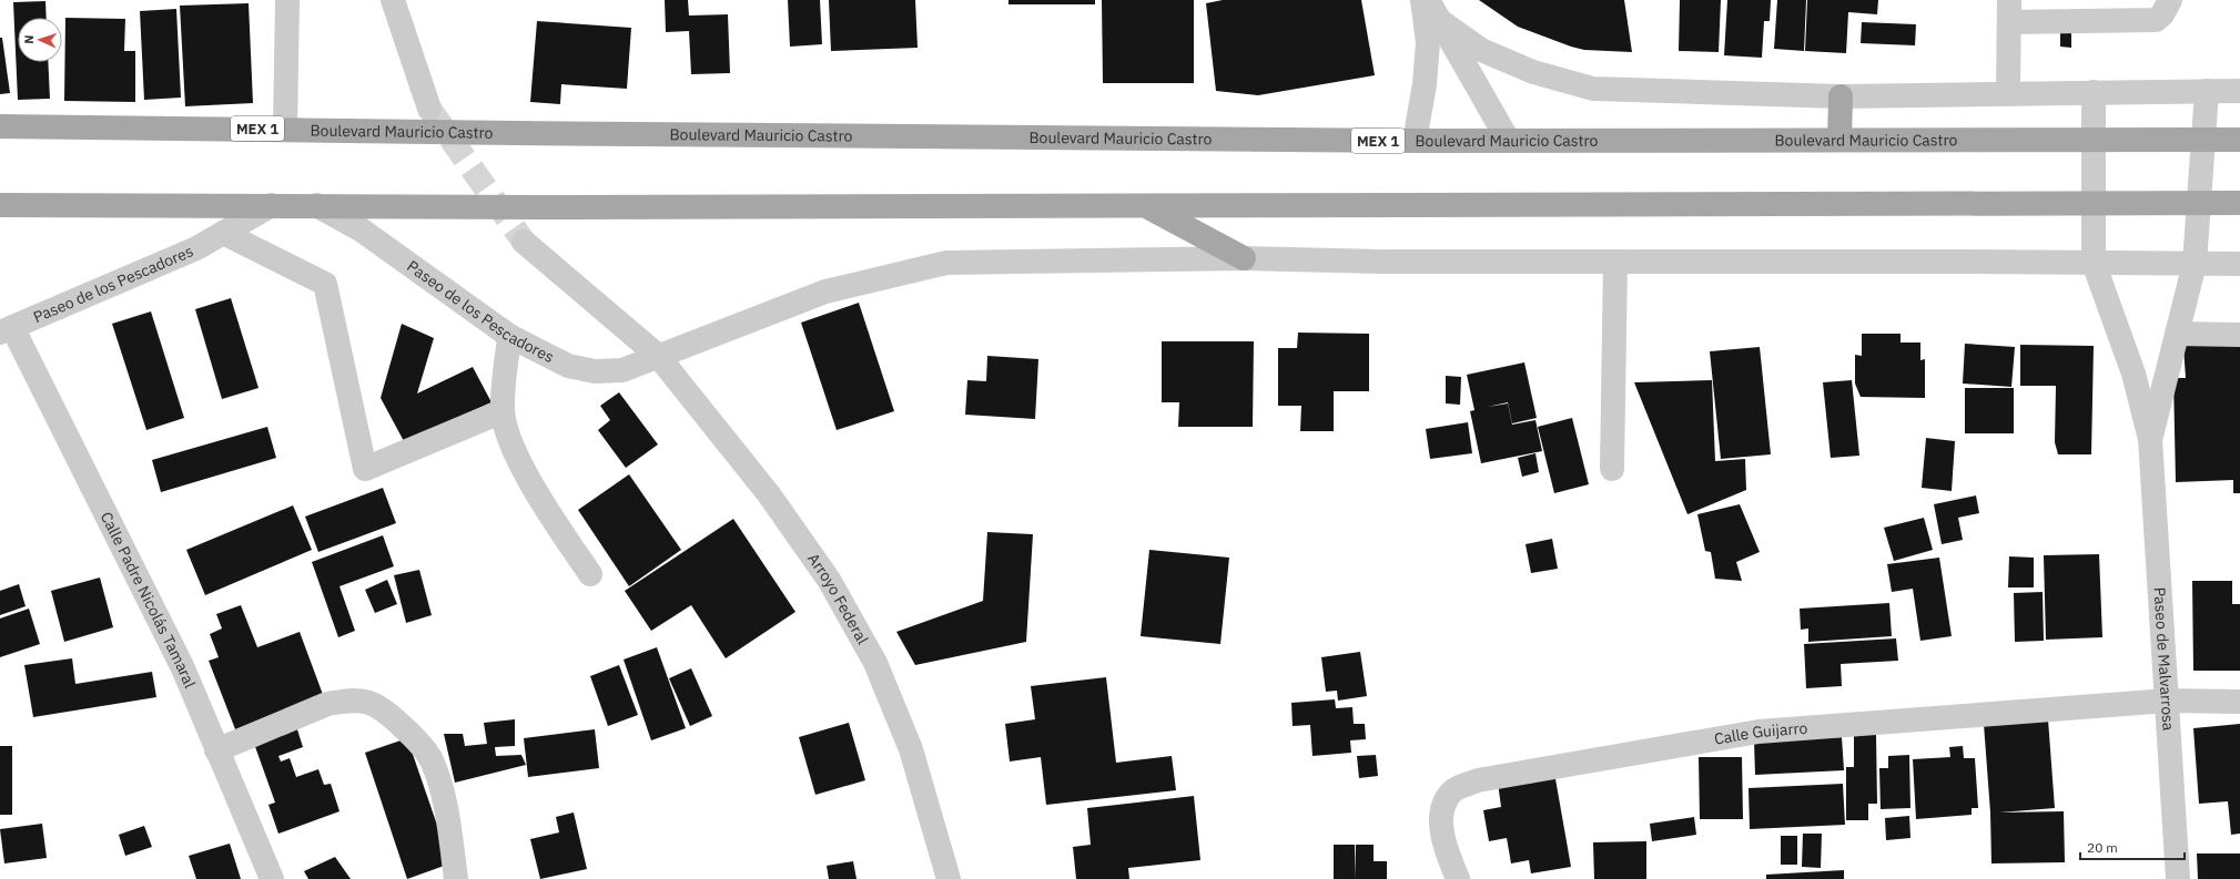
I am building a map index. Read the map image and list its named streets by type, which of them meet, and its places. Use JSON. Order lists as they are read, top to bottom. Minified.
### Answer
{"streets":{"main road":["MEX 1","Boulevard Mauricio Castro"],"street":["Paseo de los Pescadores","Arroyo Federal","Calle Padre Nicolás Tamaral","Paseo de Malvarrosa","Calle Guijarro"]},"crossings":[["Boulevard Mauricio Castro","Paseo de Malvarrosa"],["Paseo de los Pescadores","Arroyo Federal"],["Paseo de los Pescadores","Calle Padre Nicolás Tamaral"],["Paseo de Malvarrosa","Calle Guijarro"]],"scale_bar":"20 m","north":"left"}
